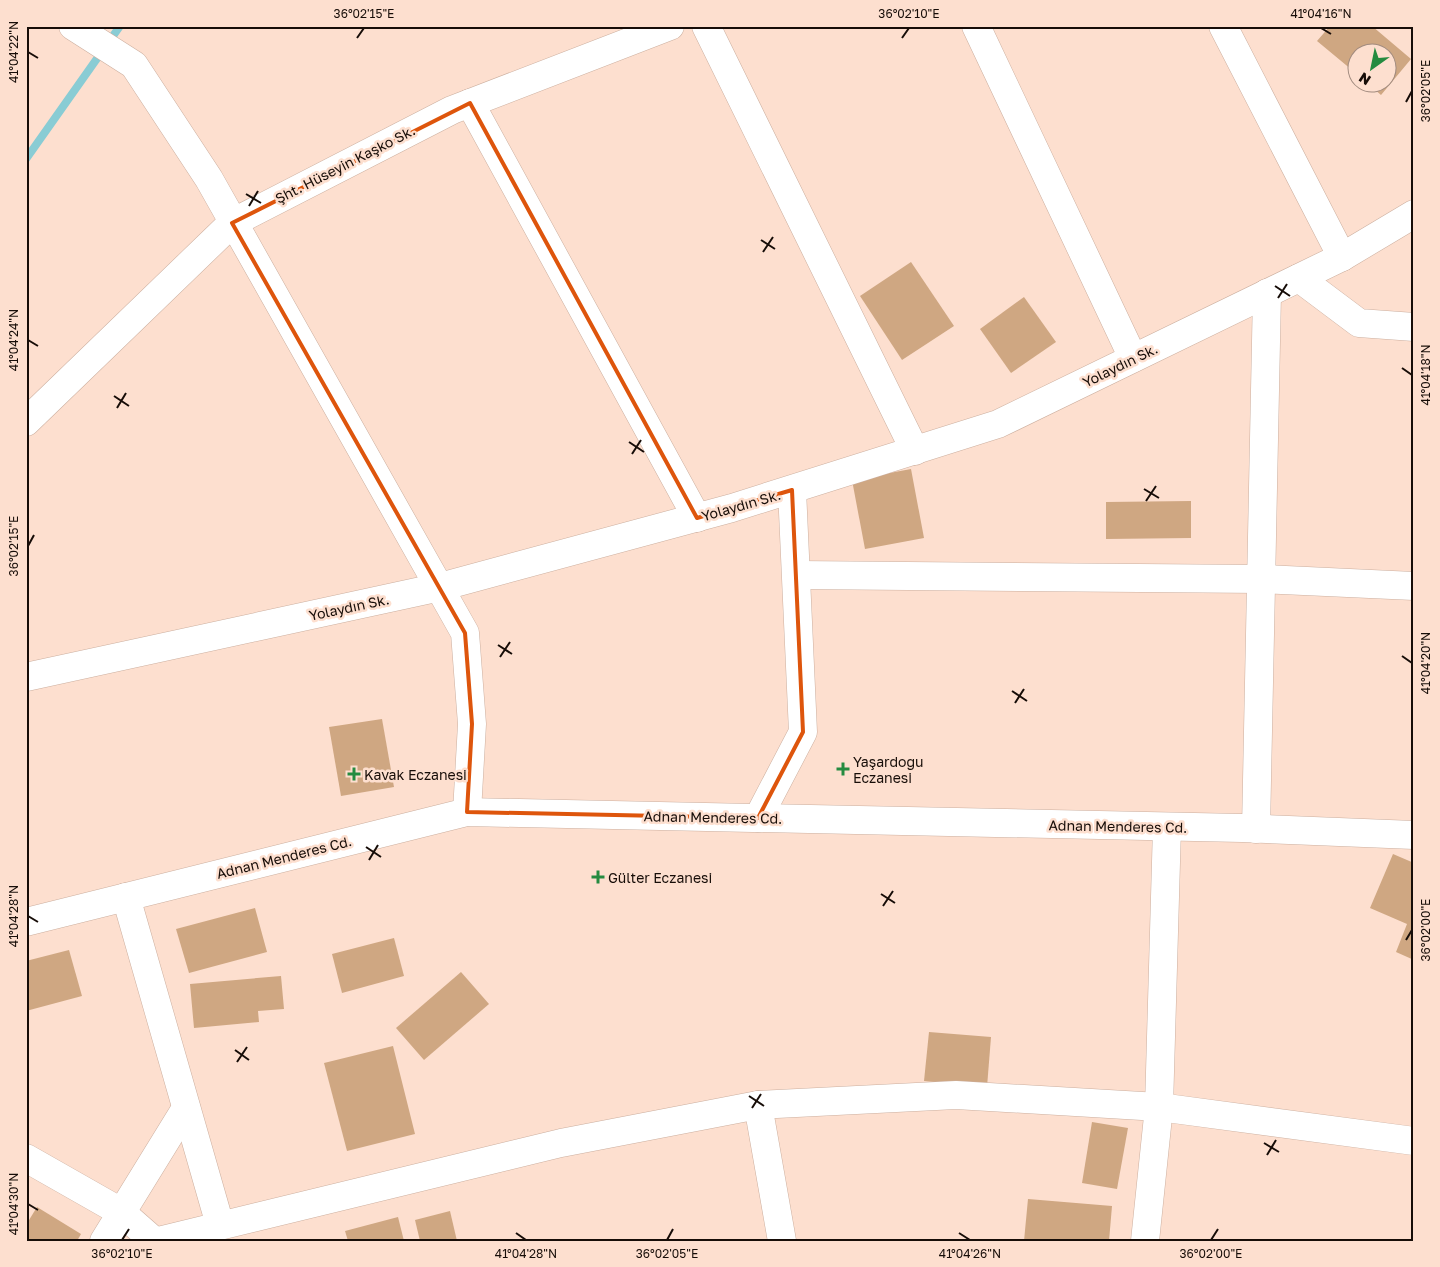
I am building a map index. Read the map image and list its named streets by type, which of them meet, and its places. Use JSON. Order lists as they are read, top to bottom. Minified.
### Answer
{"streets":{"street":["Şht. Hüseyin Kaşko Sk.","Yolaydın Sk.","Adnan Menderes Cd."]},"places":{"health":["Yaşardoğu Eczanesi","Kavak Eczanesi","Gülter Eczanesi"]},"north":"bottom left","coordinates":["36°02'15\"E","36°02'10\"E","41°04'16\"N","41°04'22\"N","36°02'05\"E","41°04'24\"N","41°04'18\"N","41°04'20\"N","41°04'28\"N","36°02'00\"E","41°04'30\"N","41°04'26\"N"]}
